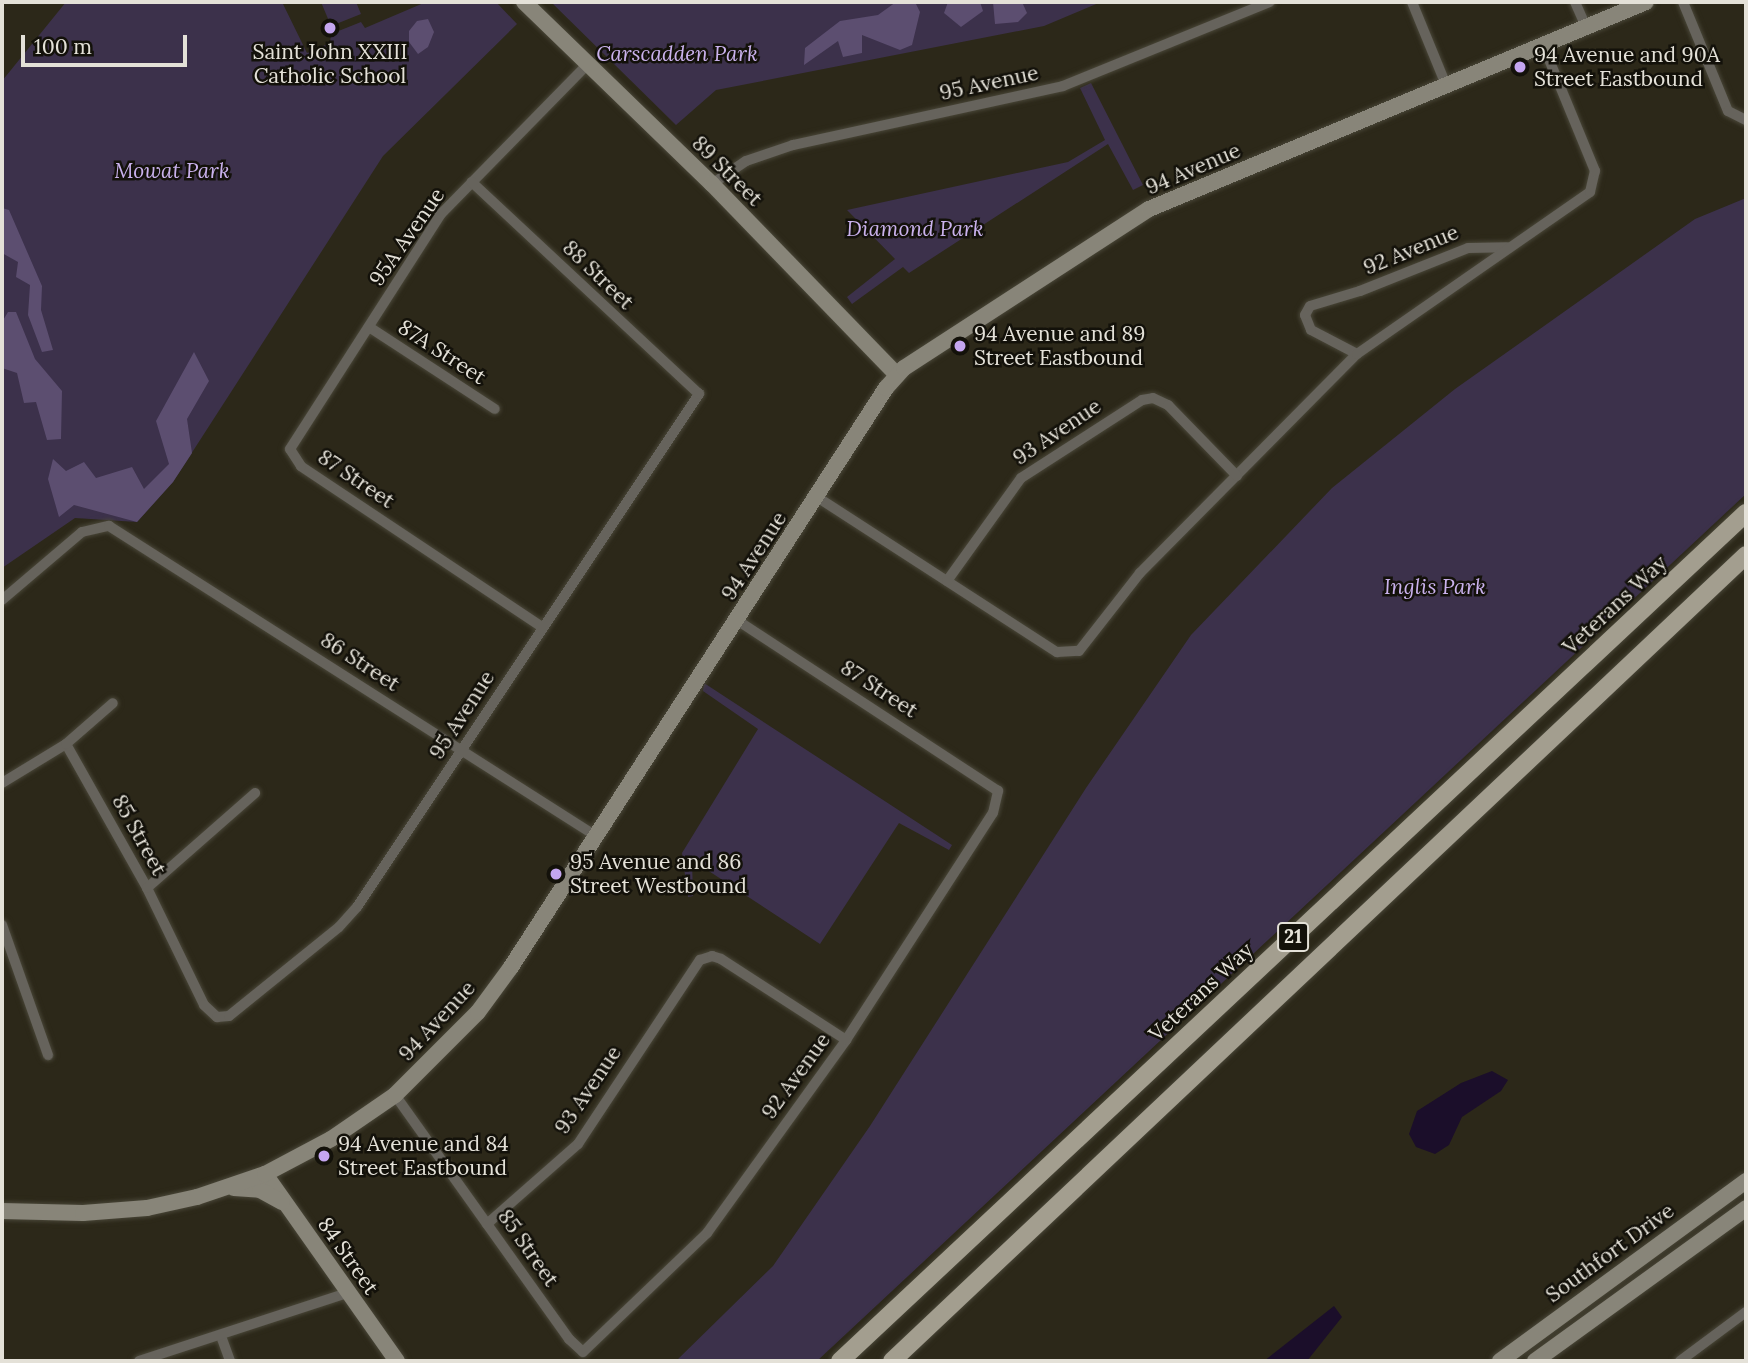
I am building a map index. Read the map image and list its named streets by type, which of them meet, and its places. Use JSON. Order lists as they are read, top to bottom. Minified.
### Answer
{"streets":{"main road":["Veterans Way","21"],"street":["95 Avenue","94 Avenue","89 Street","95A Avenue","92 Avenue","88 Street","87A Street","93 Avenue","87 Street","86 Street","85 Street","Southfort Drive","84 Street"]},"crossings":[["95 Avenue","89 Street"],["95 Avenue","88 Street"],["95 Avenue","87 Street"],["95 Avenue","86 Street"],["95 Avenue","85 Street"],["94 Avenue","89 Street"],["94 Avenue","87 Street"],["94 Avenue","86 Street"],["94 Avenue","85 Street"],["94 Avenue","84 Street"],["89 Street","95A Avenue"],["95A Avenue","88 Street"],["95A Avenue","87A Street"],["95A Avenue","87 Street"],["92 Avenue","93 Avenue"],["92 Avenue","87 Street"],["92 Avenue","85 Street"],["93 Avenue","85 Street"]],"parks":["Carscadden Park","Mowat Park","Diamond Park","Inglis Park"],"places":["Saint John XXIII Catholic School","94 Avenue and 90A Street Eastbound","94 Avenue and 89 Street Eastbound","95 Avenue and 86 Street Westbound","94 Avenue and 84 Street Eastbound"],"scale_bar":"100 m"}
